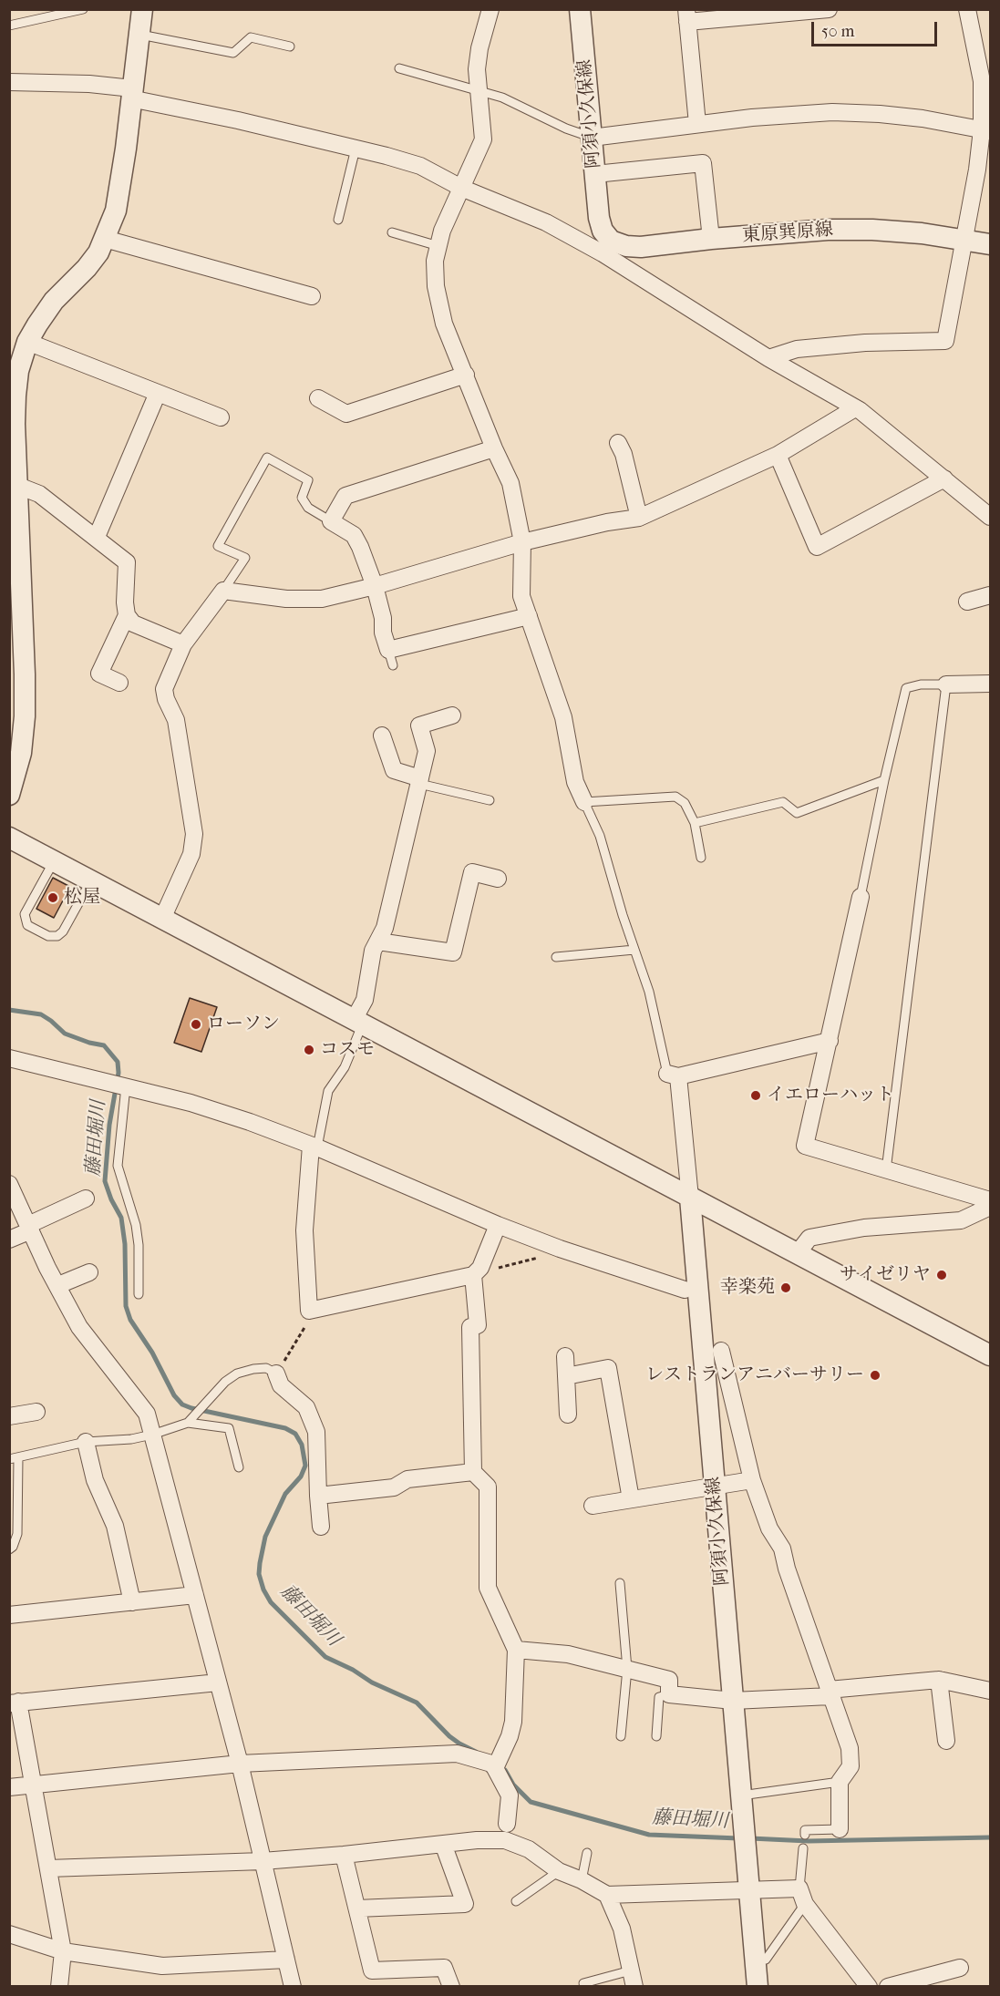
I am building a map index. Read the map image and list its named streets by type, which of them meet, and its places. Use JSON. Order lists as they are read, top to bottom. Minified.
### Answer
{"streets":{"street":["阿須小久保線","東原巽原線"]},"crossings":[["阿須小久保線","東原巽原線"]],"water":["藤田堀川"],"places":["松屋","ローソン","コスモ","イエローハット","サイゼリヤ","幸楽苑","レストランアニバーサリー"],"scale_bar":"50 m"}
